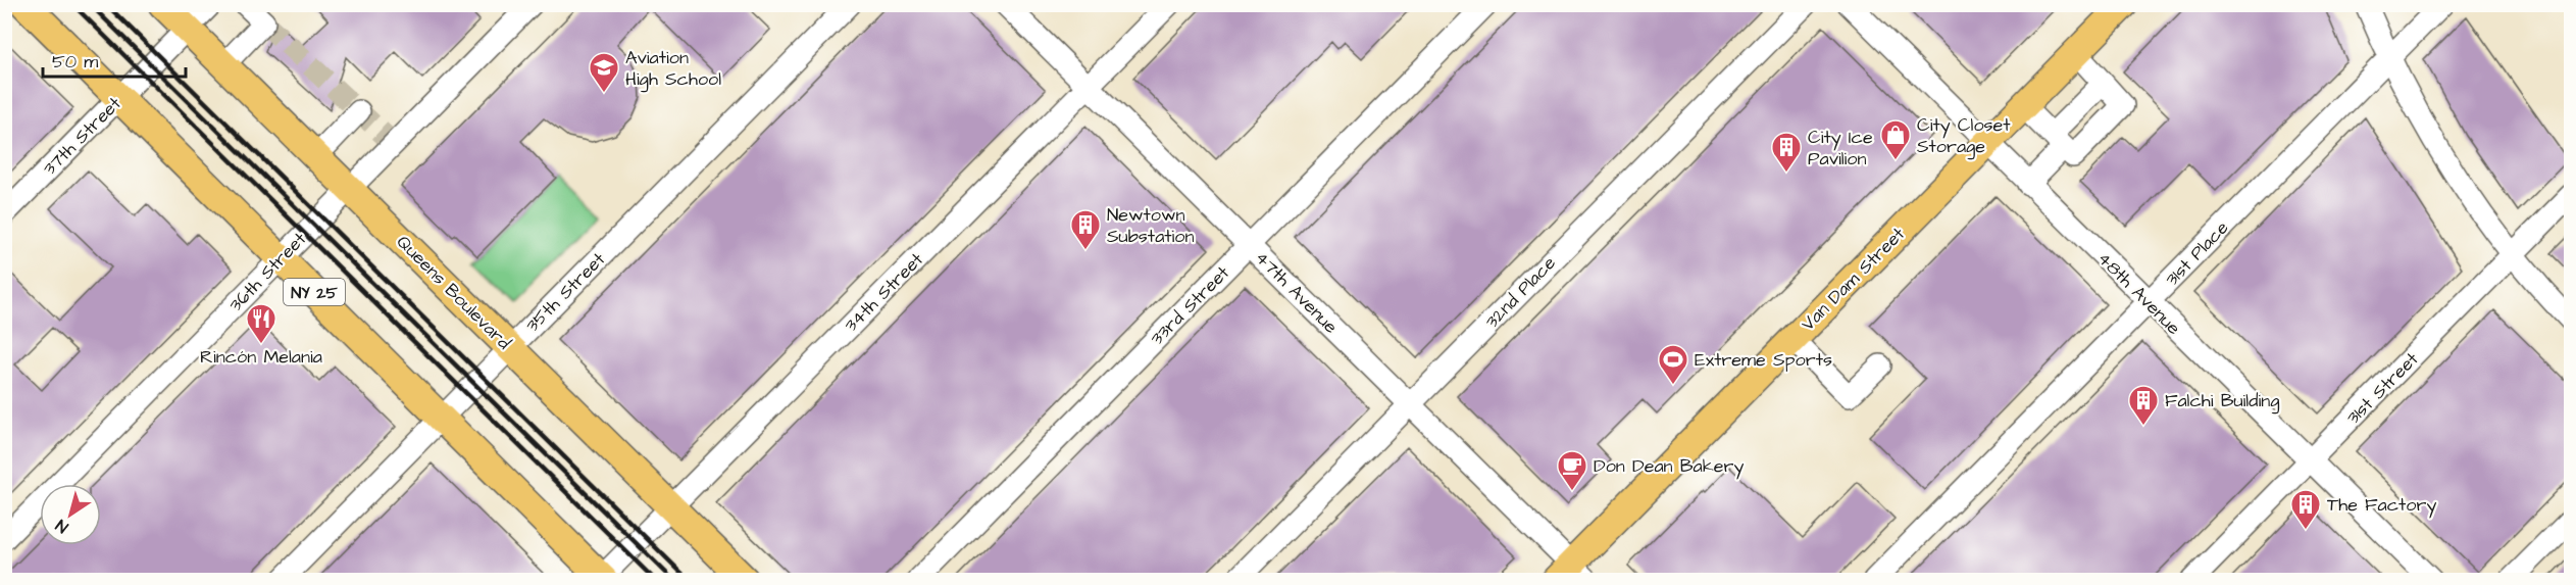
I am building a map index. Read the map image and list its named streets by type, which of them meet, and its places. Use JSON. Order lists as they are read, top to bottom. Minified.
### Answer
{"streets":{"main road":["Van Dam Street","NY 25","Queens Boulevard"],"street":["37th Street","31st Place","36th Street","35th Street","34th Street","47th Avenue","32nd Place","48th Avenue","33rd Street","31st Street"]},"crossings":[["37th Street","NY 25"],["37th Street","Queens Boulevard"],["31st Place","48th Avenue"],["36th Street","NY 25"],["36th Street","Queens Boulevard"],["Van Dam Street","47th Avenue"],["Van Dam Street","48th Avenue"],["NY 25","35th Street"],["NY 25","34th Street"],["Queens Boulevard","35th Street"],["Queens Boulevard","34th Street"],["34th Street","47th Avenue"],["47th Avenue","32nd Place"],["47th Avenue","33rd Street"],["48th Avenue","31st Street"]],"places":{"school or university":["Aviation High School"],"shop":["City Closet Storage"],"building":["City Ice Pavilion","Newtown Substation","Falchi Building","The Factory"],"restaurant":["Rincón Melania"],"sports":["Extreme Sports"],"cafe":["Don Dean Bakery"]},"scale_bar":"50 m","north":"bottom left"}
